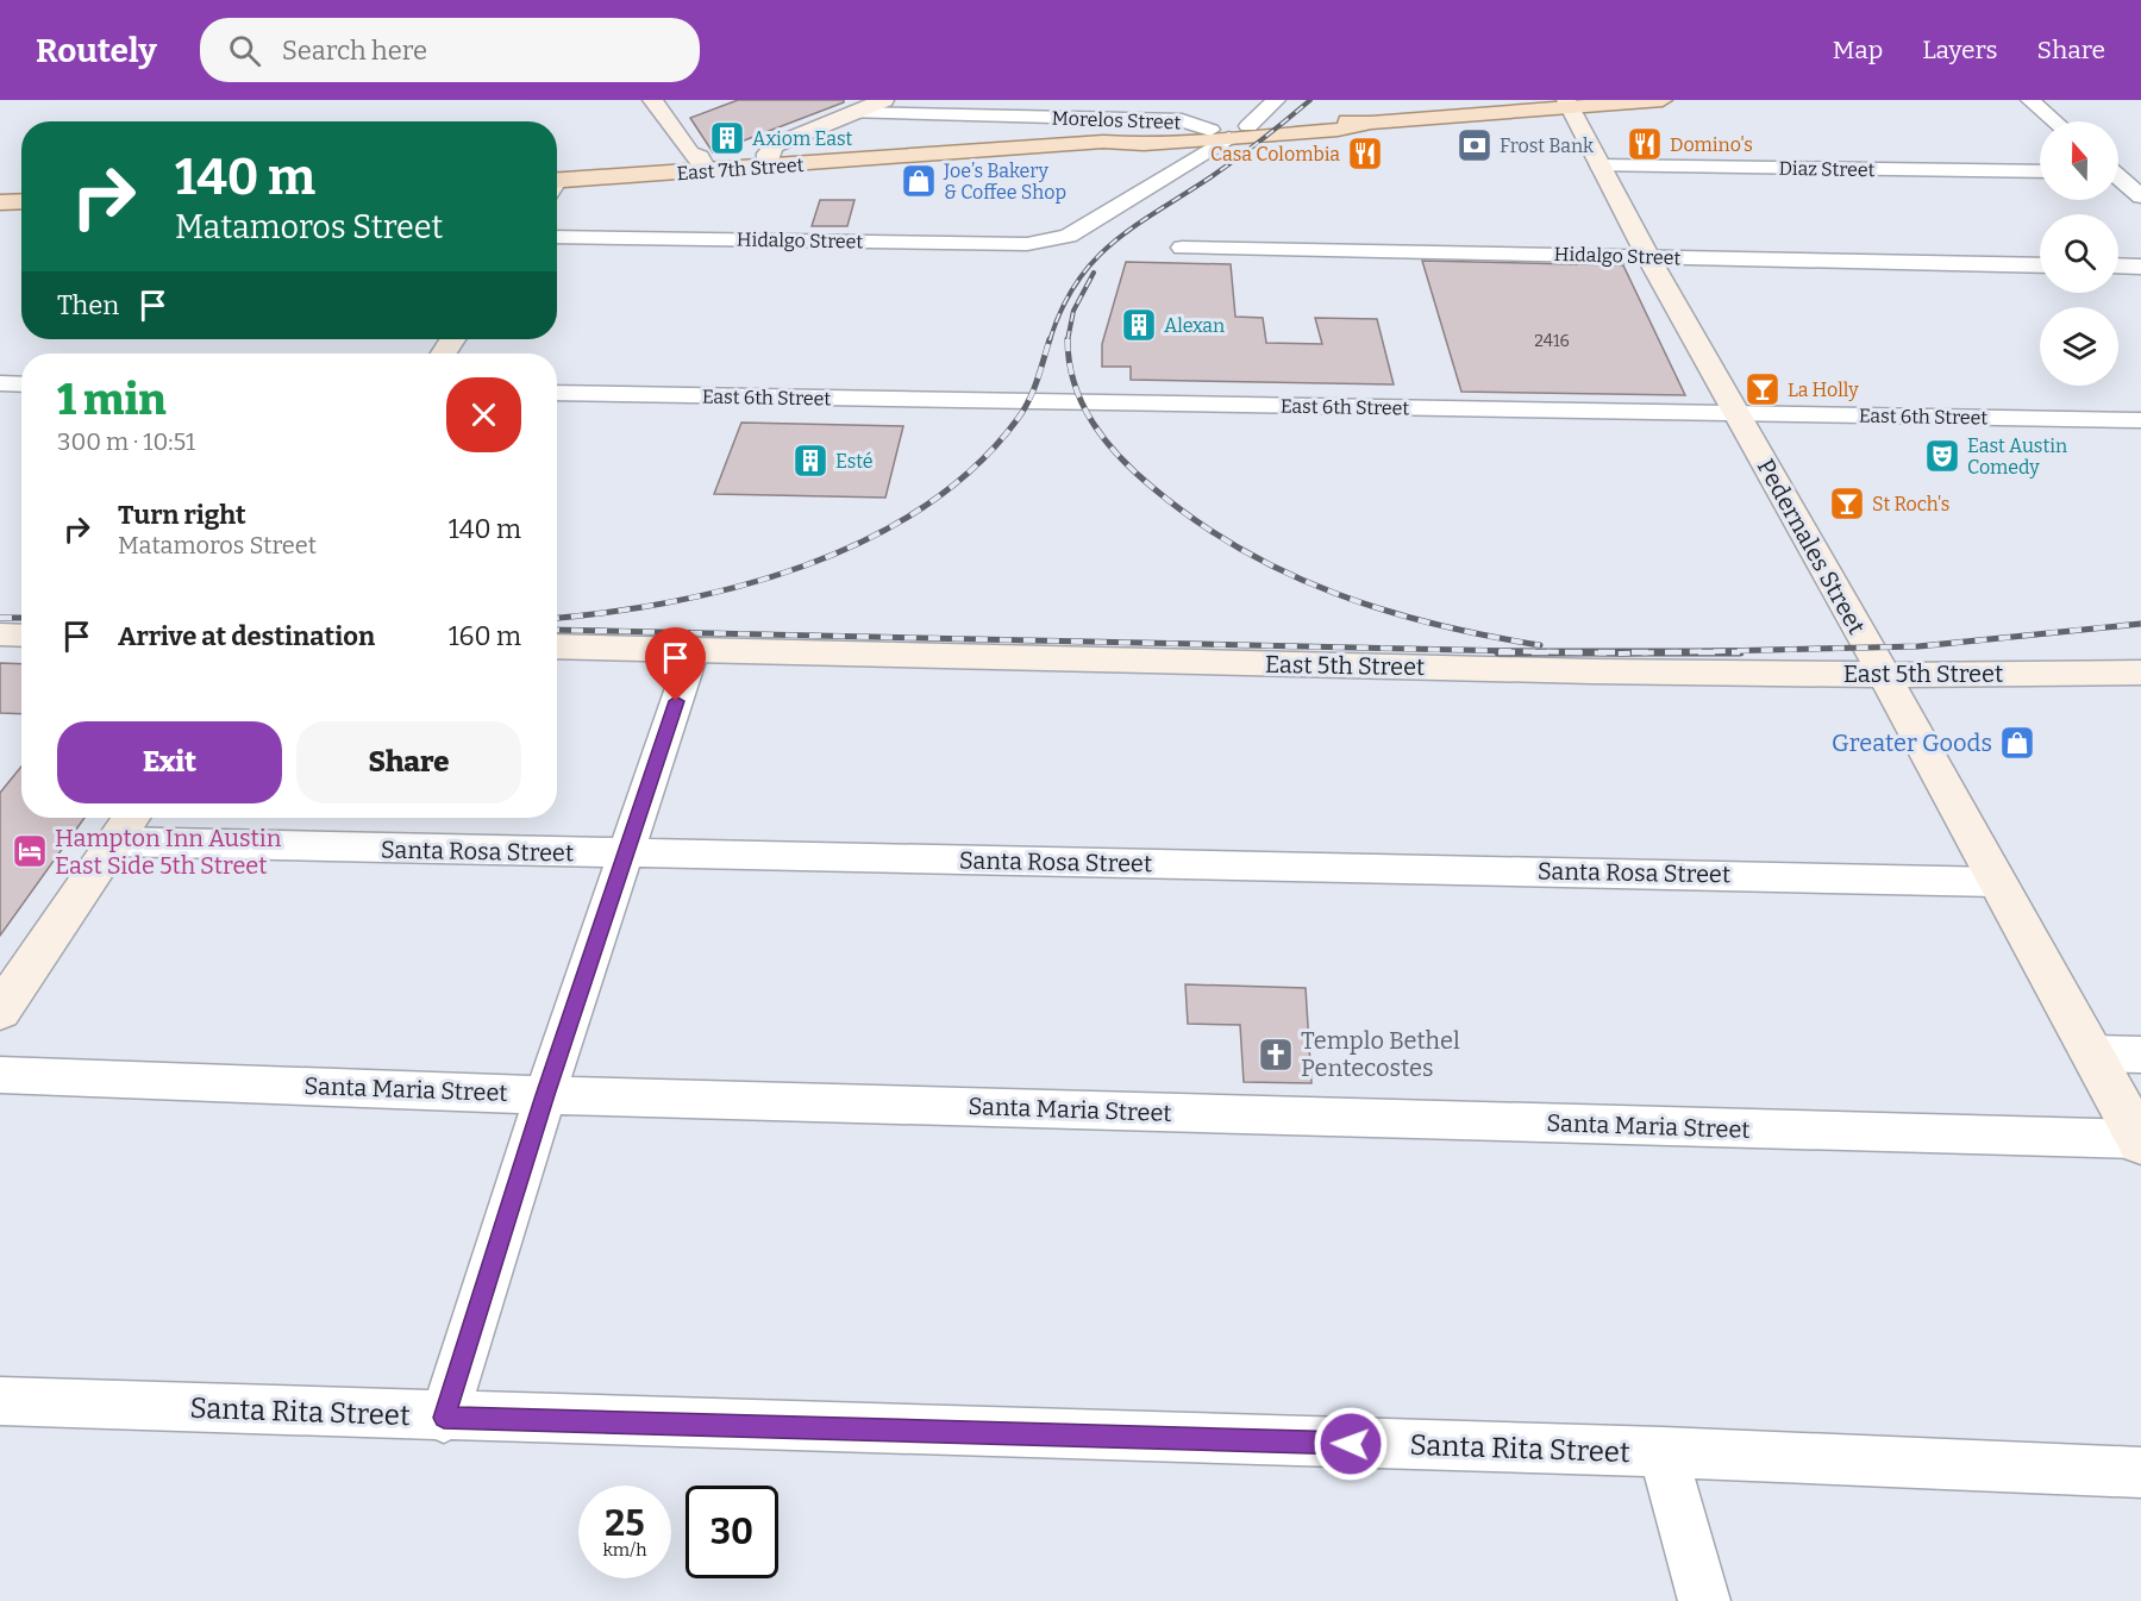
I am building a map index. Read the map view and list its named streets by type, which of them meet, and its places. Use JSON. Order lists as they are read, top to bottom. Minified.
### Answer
{"streets":{"main road":["East 7th Street"],"street":["Morelos Street","Diaz Street","Hidalgo Street","East 6th Street","Pedernales Street","East 5th Street","Santa Rosa Street","Santa Maria Street","Santa Rita Street"]},"crossings":[["Morelos Street","East 7th Street"],["Morelos Street","Hidalgo Street"],["East 7th Street","Hidalgo Street"],["East 7th Street","Pedernales Street"],["Diaz Street","Pedernales Street"],["Hidalgo Street","Pedernales Street"],["East 6th Street","Pedernales Street"],["Pedernales Street","East 5th Street"],["Pedernales Street","Santa Rosa Street"],["Pedernales Street","Santa Maria Street"]],"places":{"building":["Axiom East","Alexan","Esté"],"restaurant":["Domino's","Casa Colombia"],"bank":["Frost Bank"],"shop":["Joe’s Bakery & Coffee Shop","Greater Goods"],"bar":["La Holly","St Roch's"],"theatre":["East Austin Comedy"],"hotel":["Hampton Inn Austin East Side 5th Street"],"church":["Templo Bethel Pentecostes"]},"house_numbers":["2416"],"north":"top","page":{"header":"Routely","search":"Search here","nav":["Map","Layers","Share"],"turn":["140 m","Matamoros Street"],"then":"Then","heading":["1 min","300 m · 10:51"],"list":[{"name":"Turn right","note":"Matamoros Street","value":"140 m"},{"name":"Arrive at destination","value":"160 m"}],"buttons":["Exit","Share"],"speed":"25 km/h","limit":"30"}}
